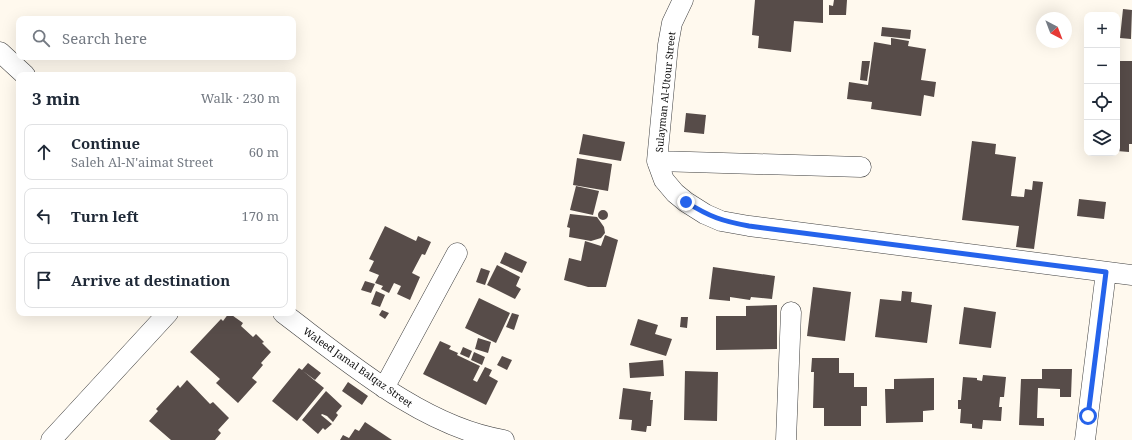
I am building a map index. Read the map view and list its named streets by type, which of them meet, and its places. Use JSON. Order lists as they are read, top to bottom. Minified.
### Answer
{"streets":{"street":["Sulayman Al-Utour Street","Waleed Jamal Balqaz Street"]},"north":"bottom right","page":{"map_buttons":["+","−"],"search":"Search here","heading":["3 min","Walk · 230 m"],"list":[["Continue","Saleh Al-N'aimat Street","60 m"],["Turn left","170 m"],"Arrive at destination"]}}
